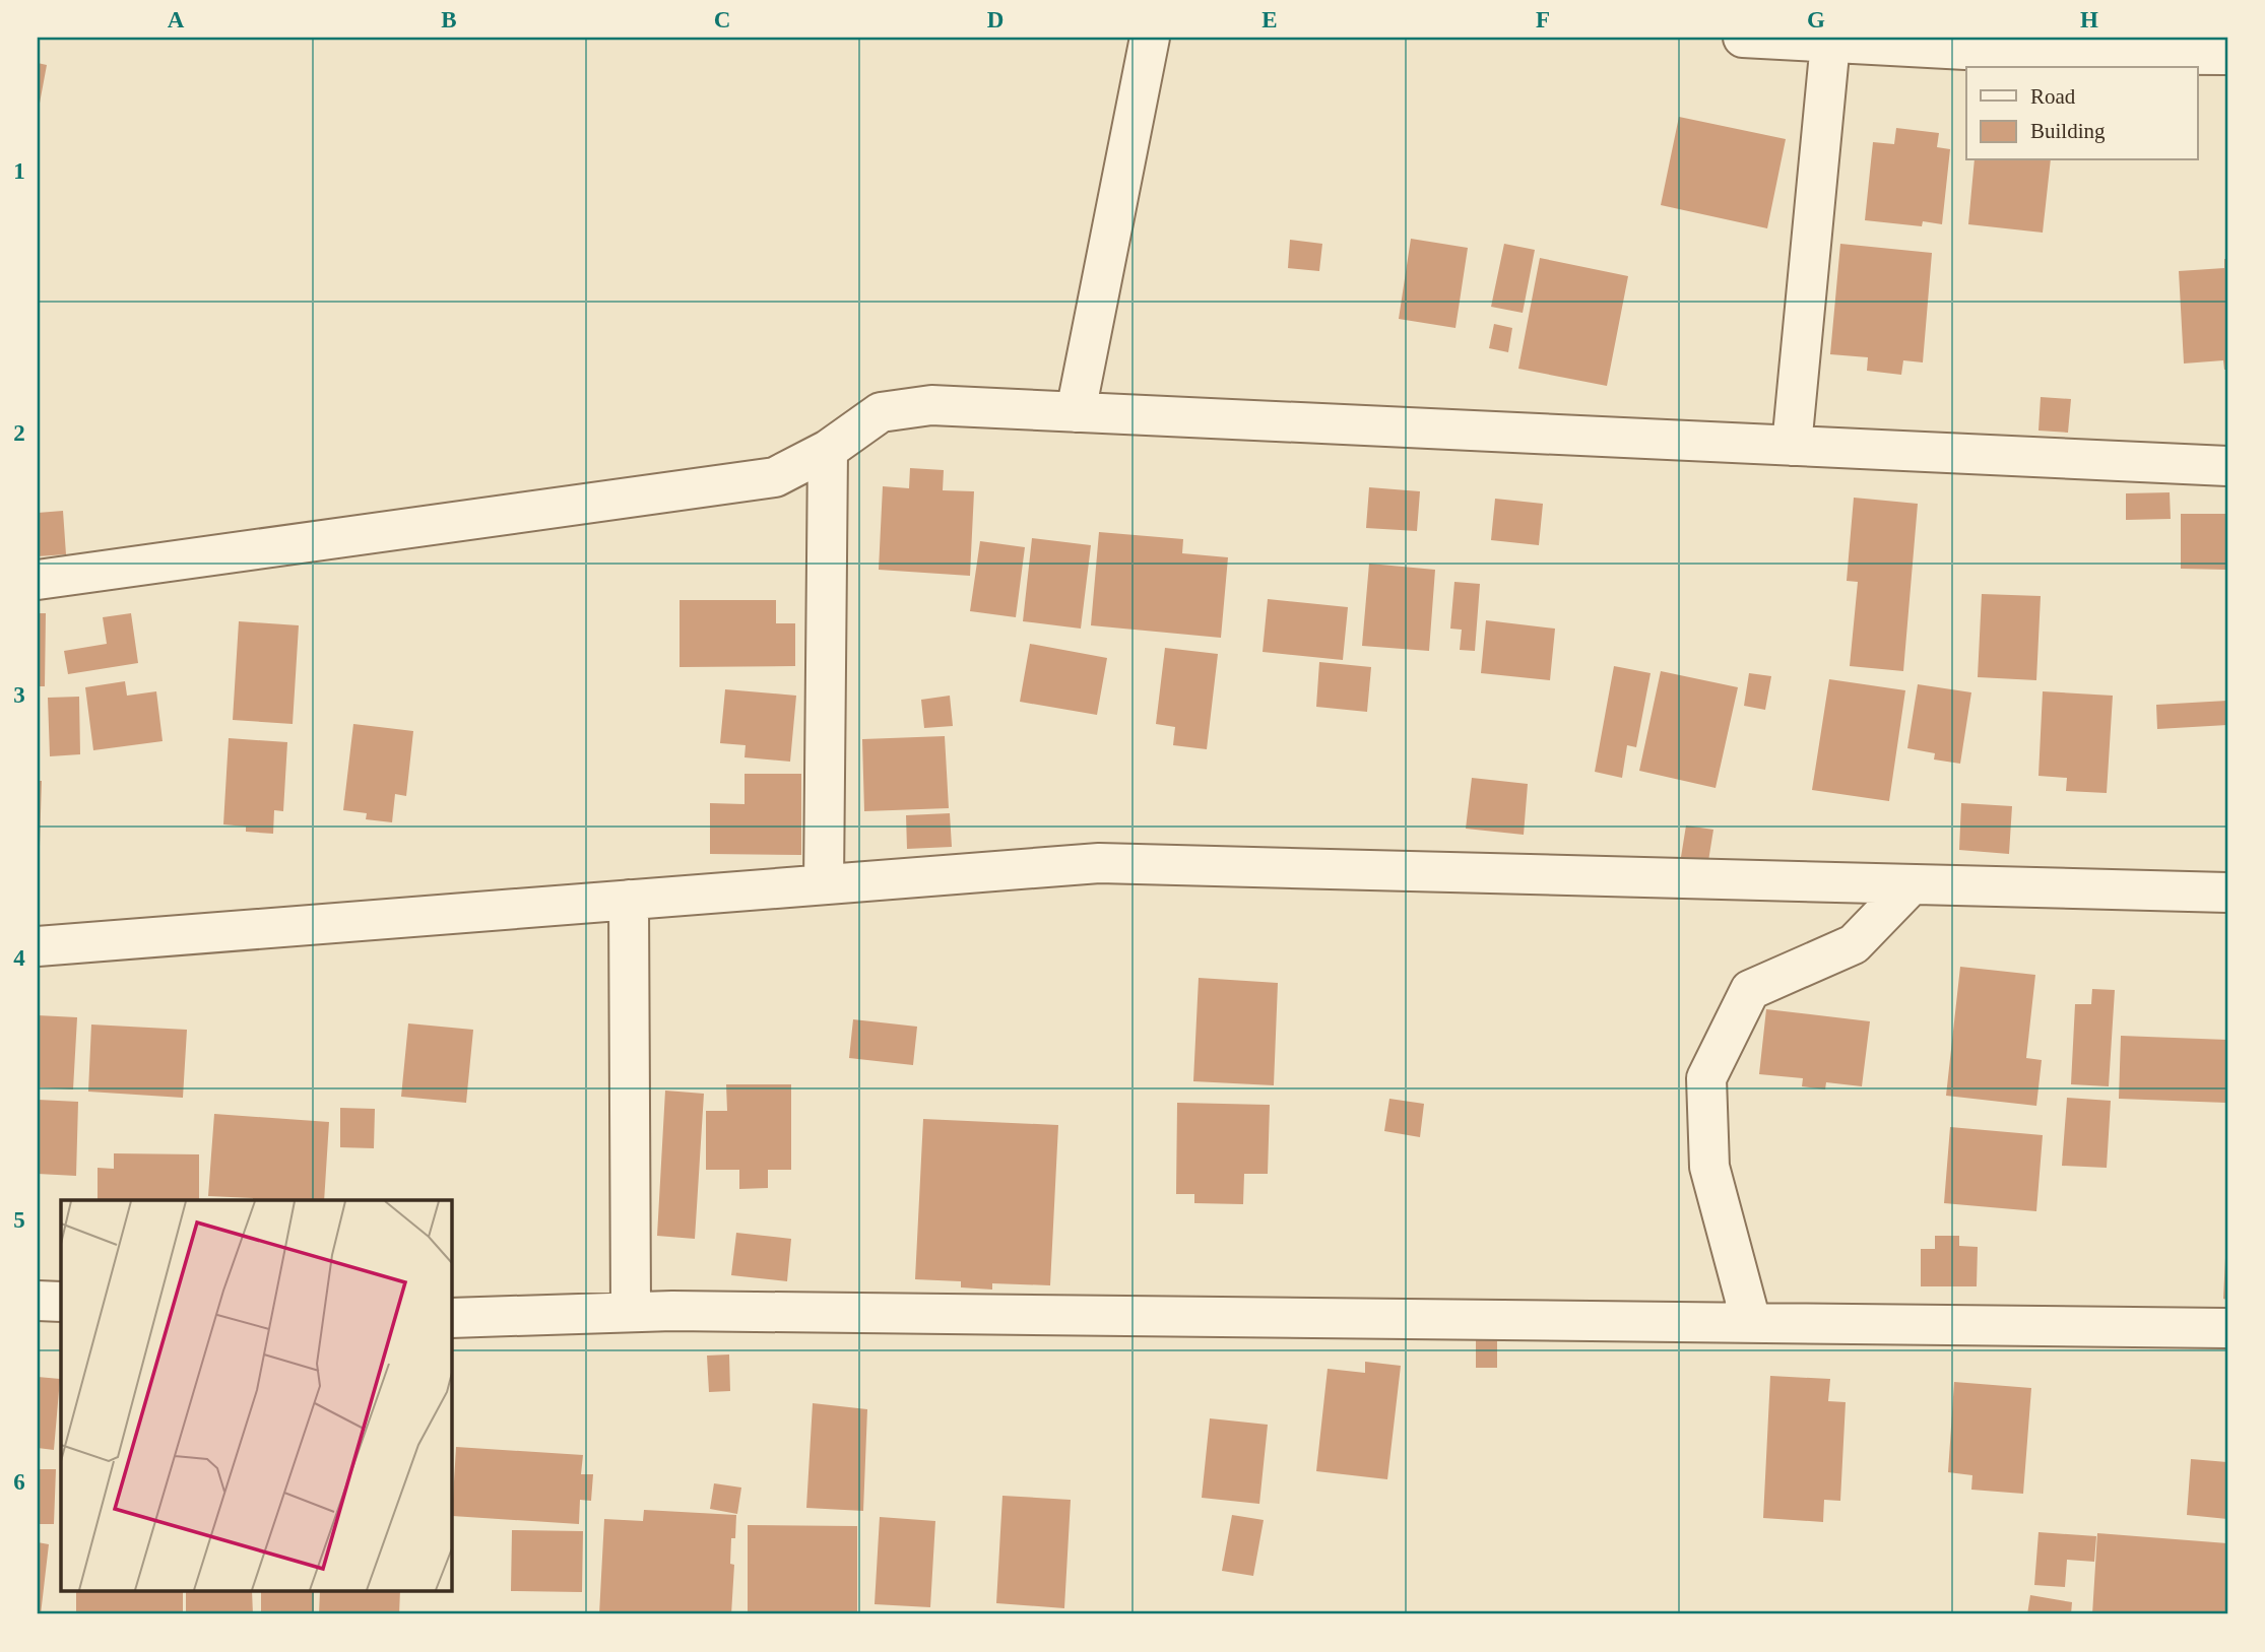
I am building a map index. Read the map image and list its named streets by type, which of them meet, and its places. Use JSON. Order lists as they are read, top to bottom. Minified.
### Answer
{"legend":["Road","Building"],"grid":{"columns":["A","B","C","D","E","F","G","H"],"rows":["1","2","3","4","5","6"]}}
